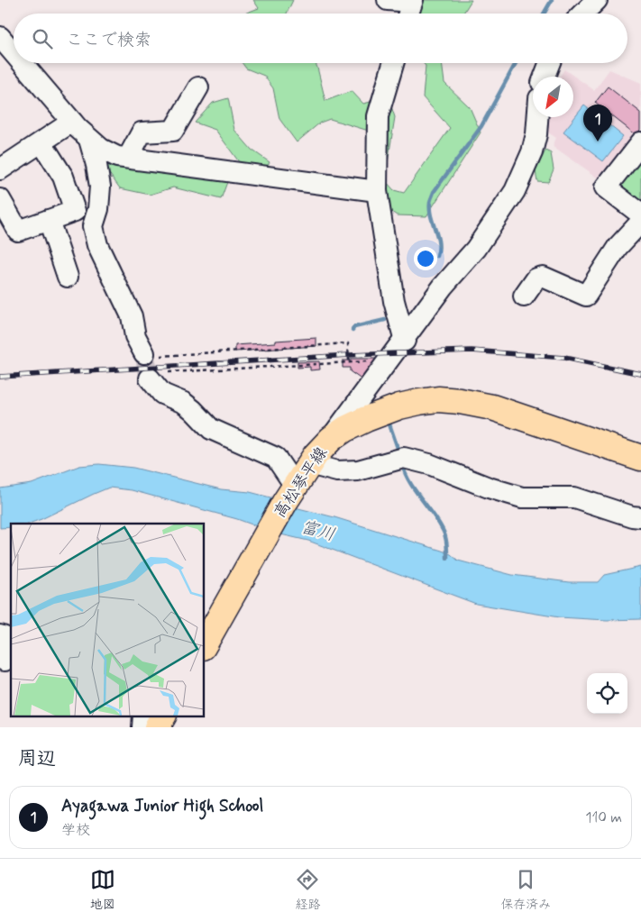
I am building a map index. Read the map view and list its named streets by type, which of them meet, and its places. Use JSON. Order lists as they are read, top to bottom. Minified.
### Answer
{"streets":{"main road":["高松琴平線"]},"water":["富川"],"north":"bottom left","page":{"search":"ここで検索","pins":"1","heading":"周辺","list":[{"mark":"1","name":"Ayagawa Junior High School","note":"学校","value":"110 m"}],"nav":["地図","経路","保存済み"]}}
